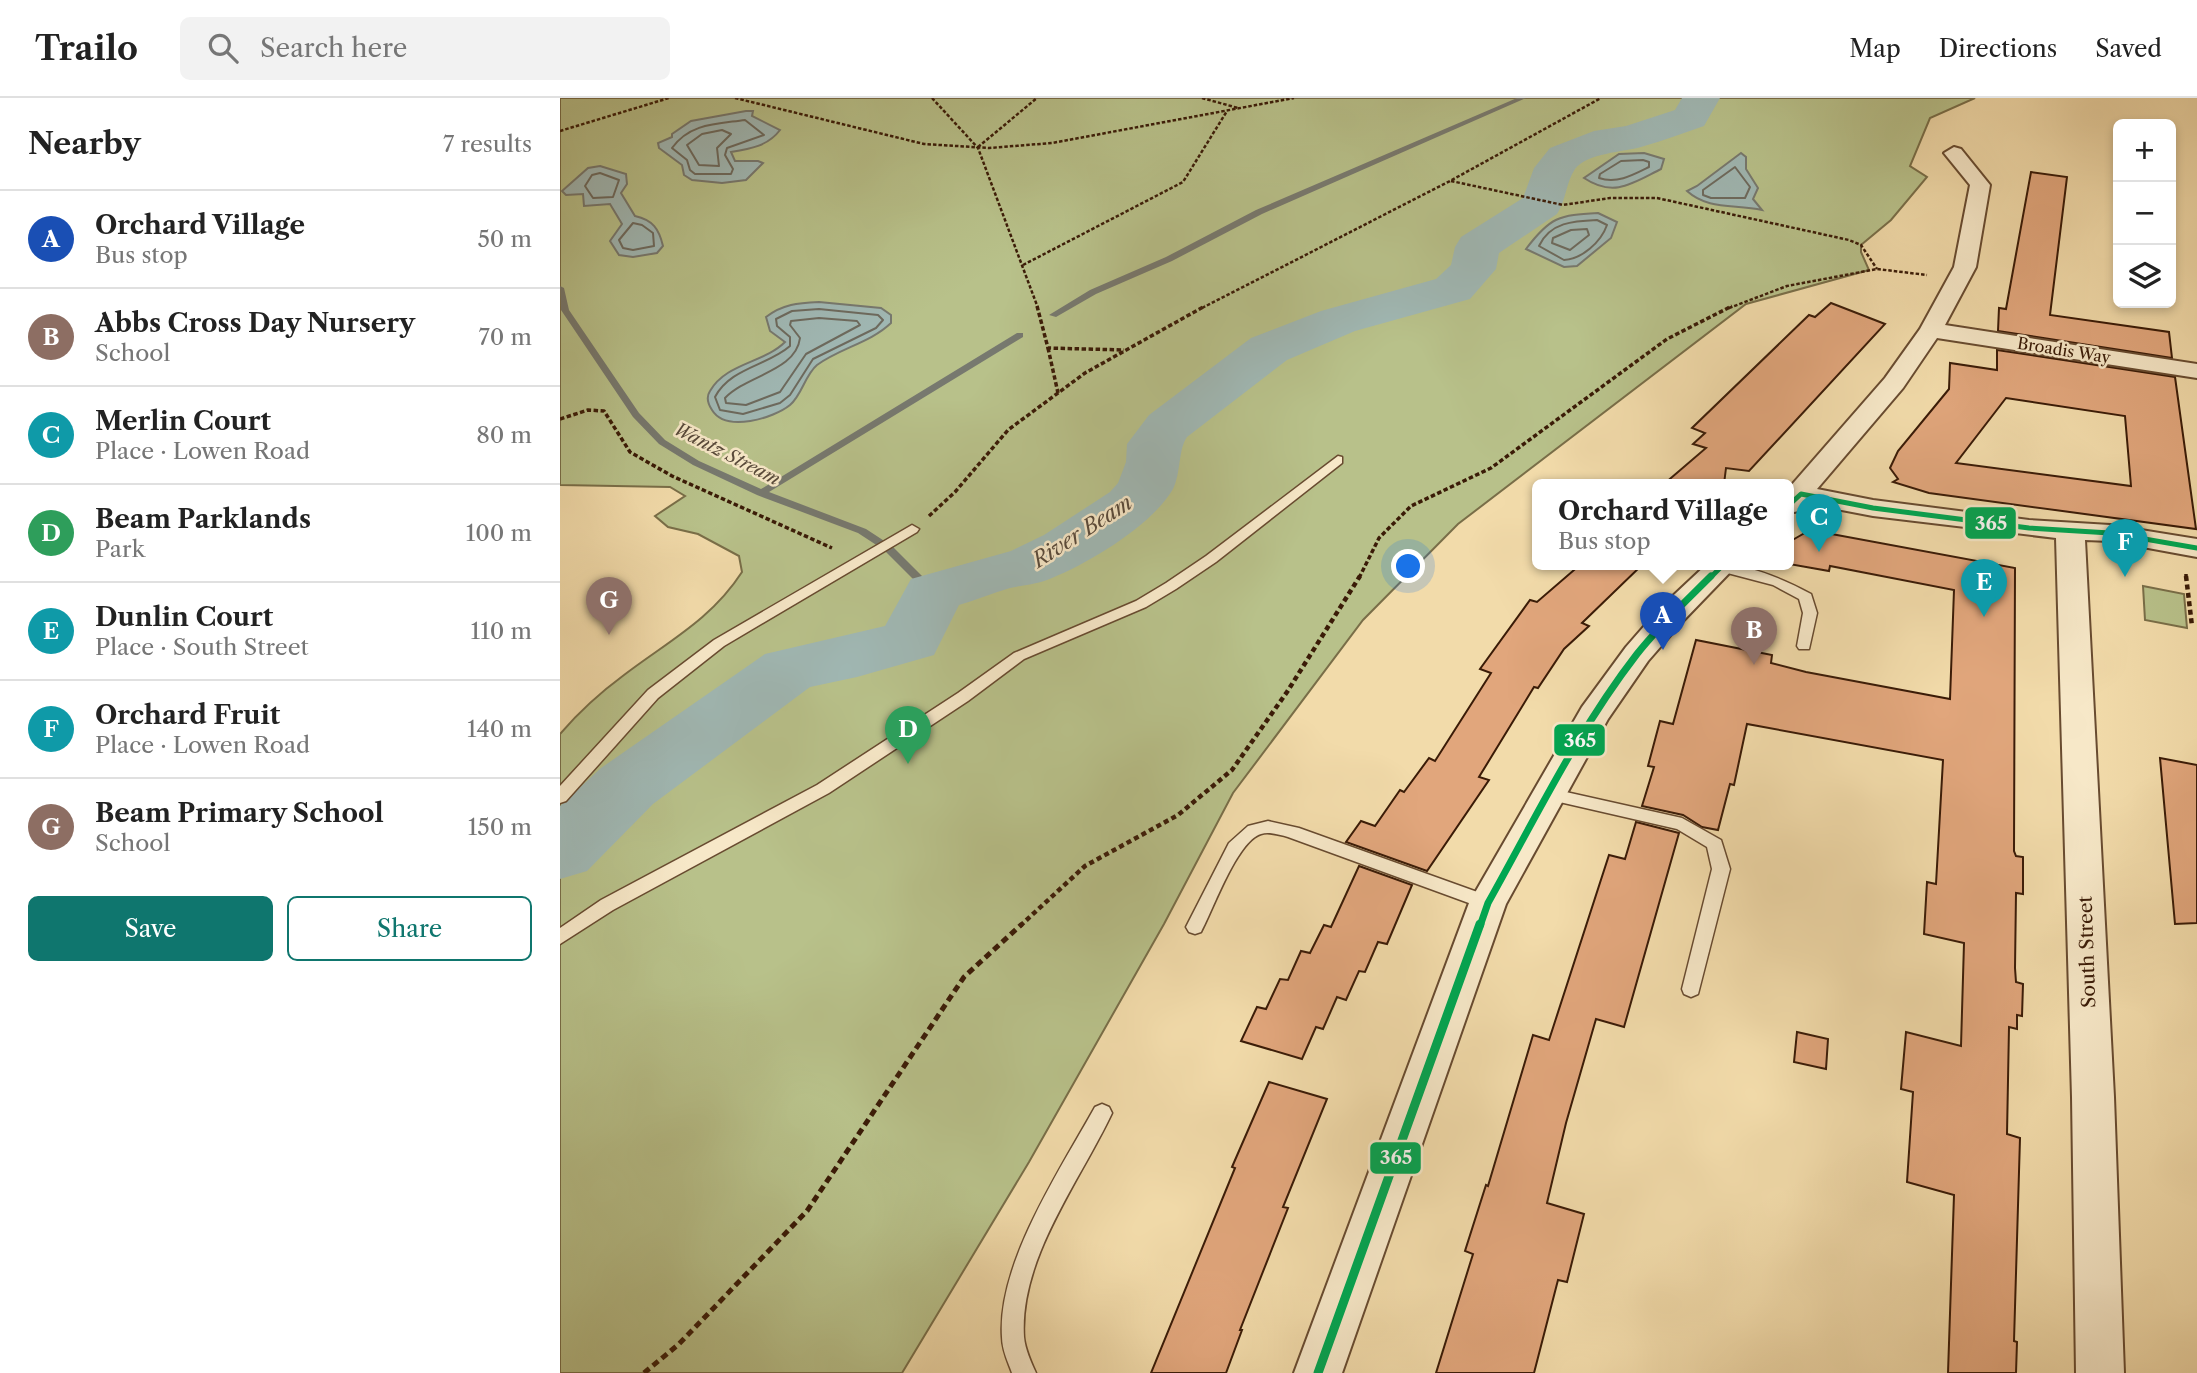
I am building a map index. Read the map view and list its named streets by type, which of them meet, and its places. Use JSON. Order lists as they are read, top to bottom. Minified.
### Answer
{"streets":{"street":["Broadis Way","South Street"]},"water":["Wantz Stream","River Beam"],"lines":["transit line 365"],"page":{"header":"Trailo","search":"Search here","nav":["Map","Directions","Saved"],"heading":["Nearby","7 results"],"map_buttons":["+","−"],"list":[{"mark":"A","name":"Orchard Village","note":"Bus stop","value":"50 m"},{"mark":"B","name":"Abbs Cross Day Nursery","note":"School","value":"70 m"},{"mark":"C","name":"Merlin Court","note":"Place · Lowen Road","value":"80 m"},{"mark":"D","name":"Beam Parklands","note":"Park","value":"100 m"},{"mark":"E","name":"Dunlin Court","note":"Place · South Street","value":"110 m"},{"mark":"F","name":"Orchard Fruit","note":"Place · Lowen Road","value":"140 m"},{"mark":"G","name":"Beam Primary School","note":"School","value":"150 m"}],"popup":["Orchard Village","Bus stop"],"pins":["C","F","E","G","A","B","D"],"buttons":["Save","Share"]}}
